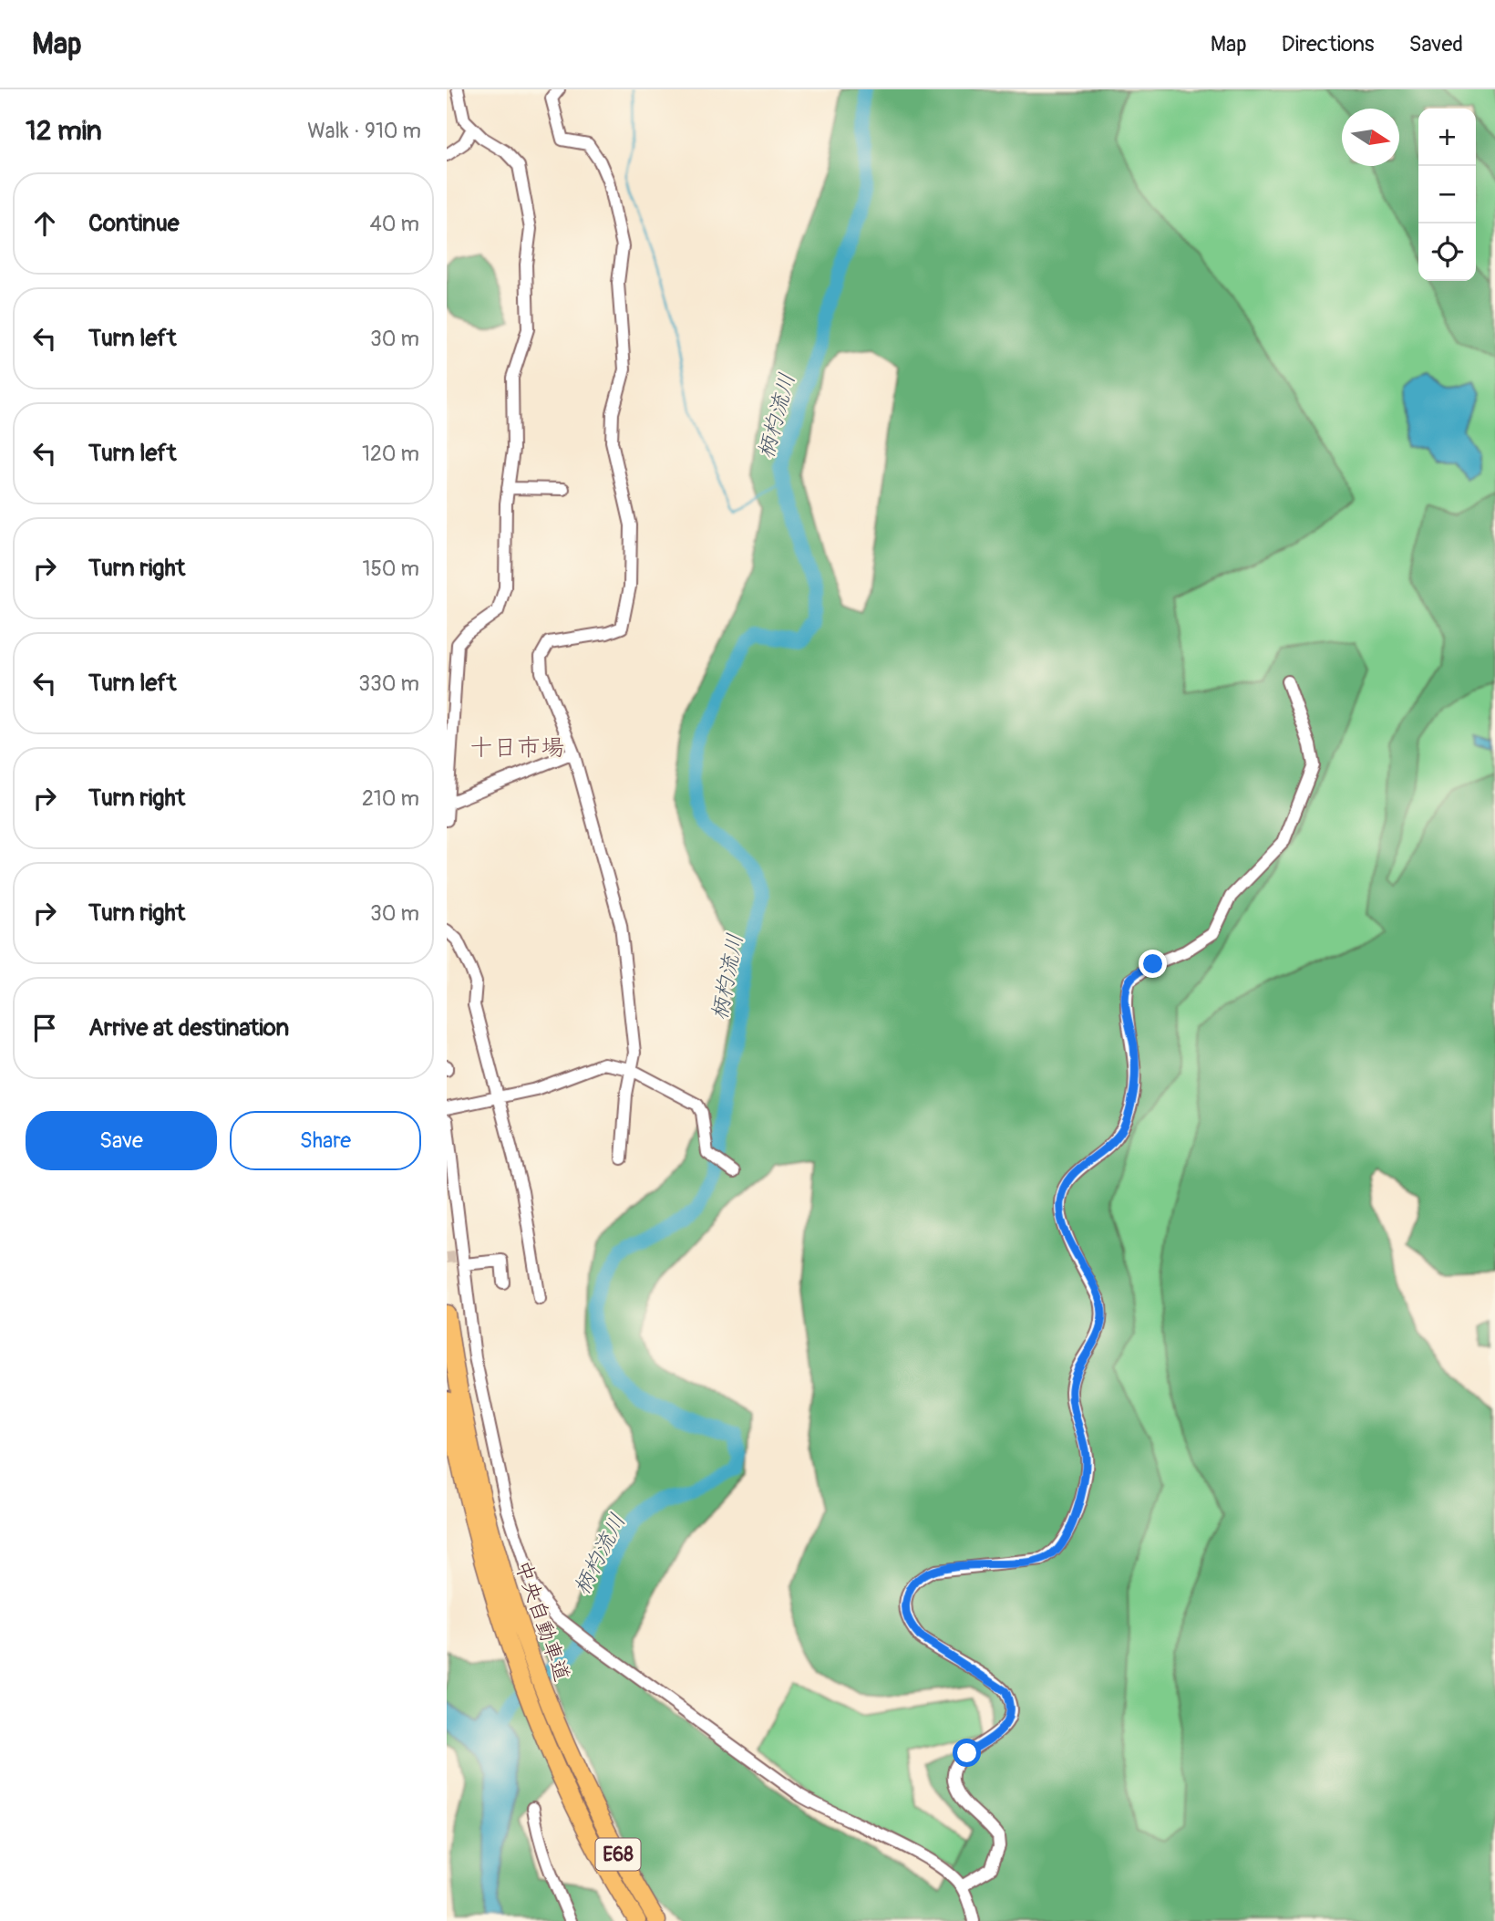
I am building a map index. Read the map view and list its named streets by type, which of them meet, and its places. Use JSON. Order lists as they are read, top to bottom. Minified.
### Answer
{"streets":{"highway":["中央自動車道","E68"]},"districts":["十日市場"],"water":["柄杓流川"],"north":"right","page":{"header":"Map","nav":["Map","Directions","Saved"],"heading":["12 min","Walk · 910 m"],"map_buttons":["+","−"],"list":[["Continue","40 m"],["Turn left","30 m"],["Turn left","120 m"],["Turn right","150 m"],["Turn left","330 m"],["Turn right","210 m"],["Turn right","30 m"],"Arrive at destination"],"buttons":["Save","Share"]}}
